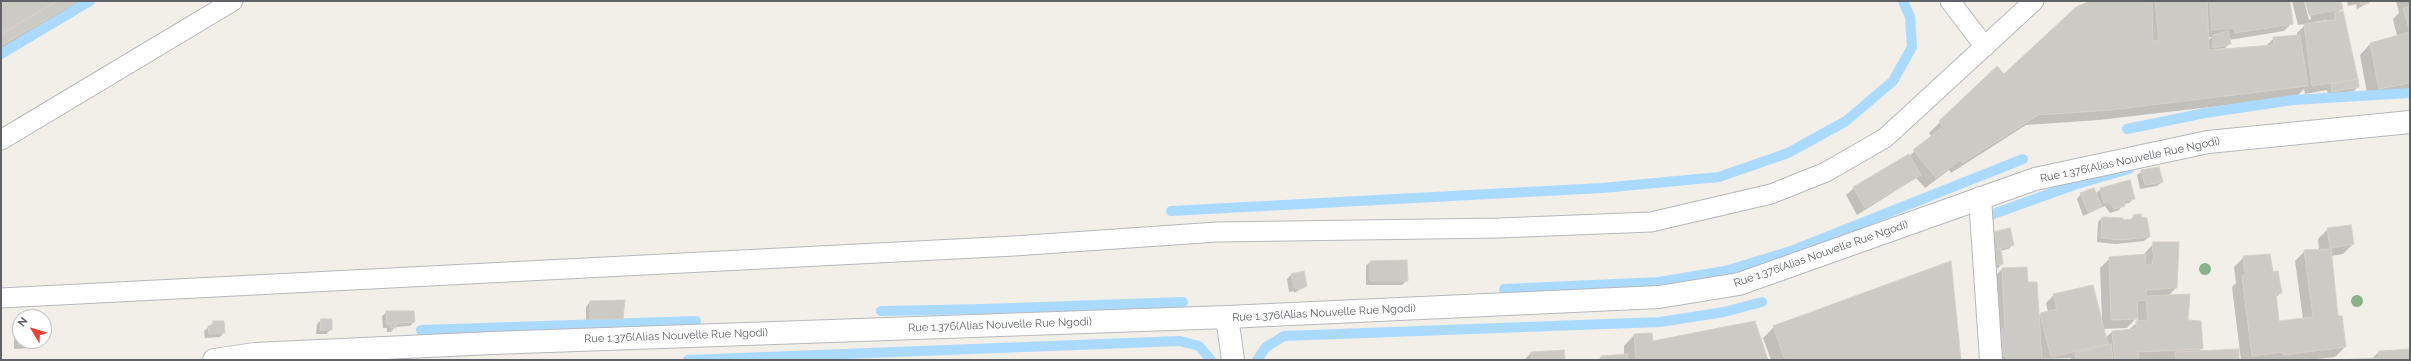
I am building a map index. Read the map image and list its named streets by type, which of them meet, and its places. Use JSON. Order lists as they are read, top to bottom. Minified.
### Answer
{"streets":{"street":["Rue 1.376(Alias Nouvelle Rue Ngodi)"]},"north":"top left"}
